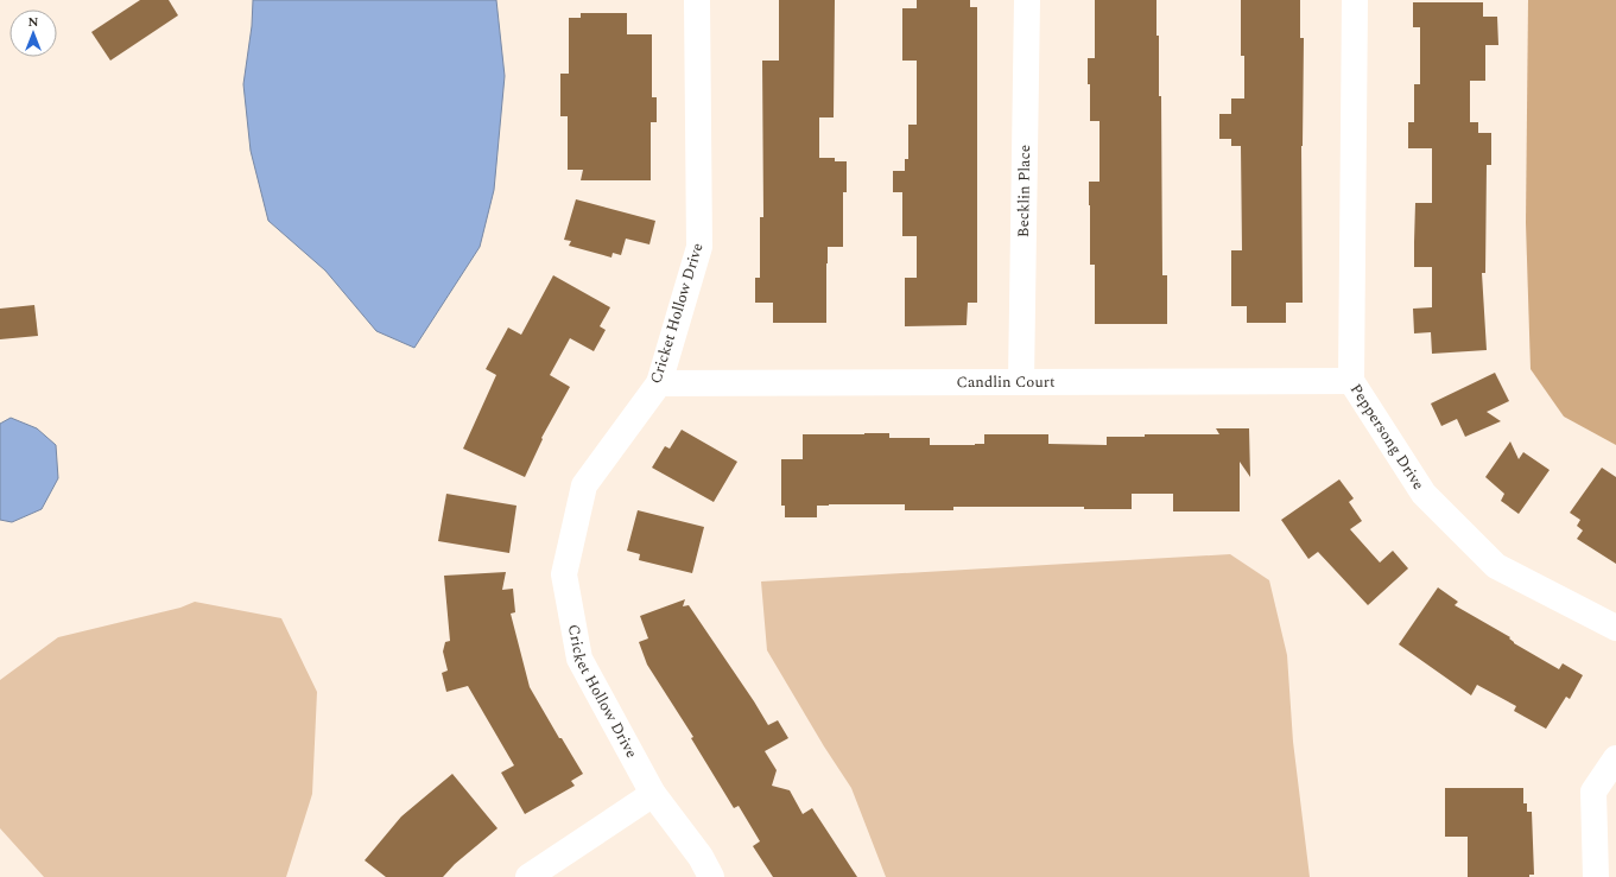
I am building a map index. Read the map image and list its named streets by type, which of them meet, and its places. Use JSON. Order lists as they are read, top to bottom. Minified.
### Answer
{"streets":{"street":["Becklin Place","Cricket Hollow Drive","Candlin Court","Peppersong Drive"]},"crossings":[["Becklin Place","Candlin Court"],["Cricket Hollow Drive","Candlin Court"],["Candlin Court","Peppersong Drive"]],"north":"top"}
